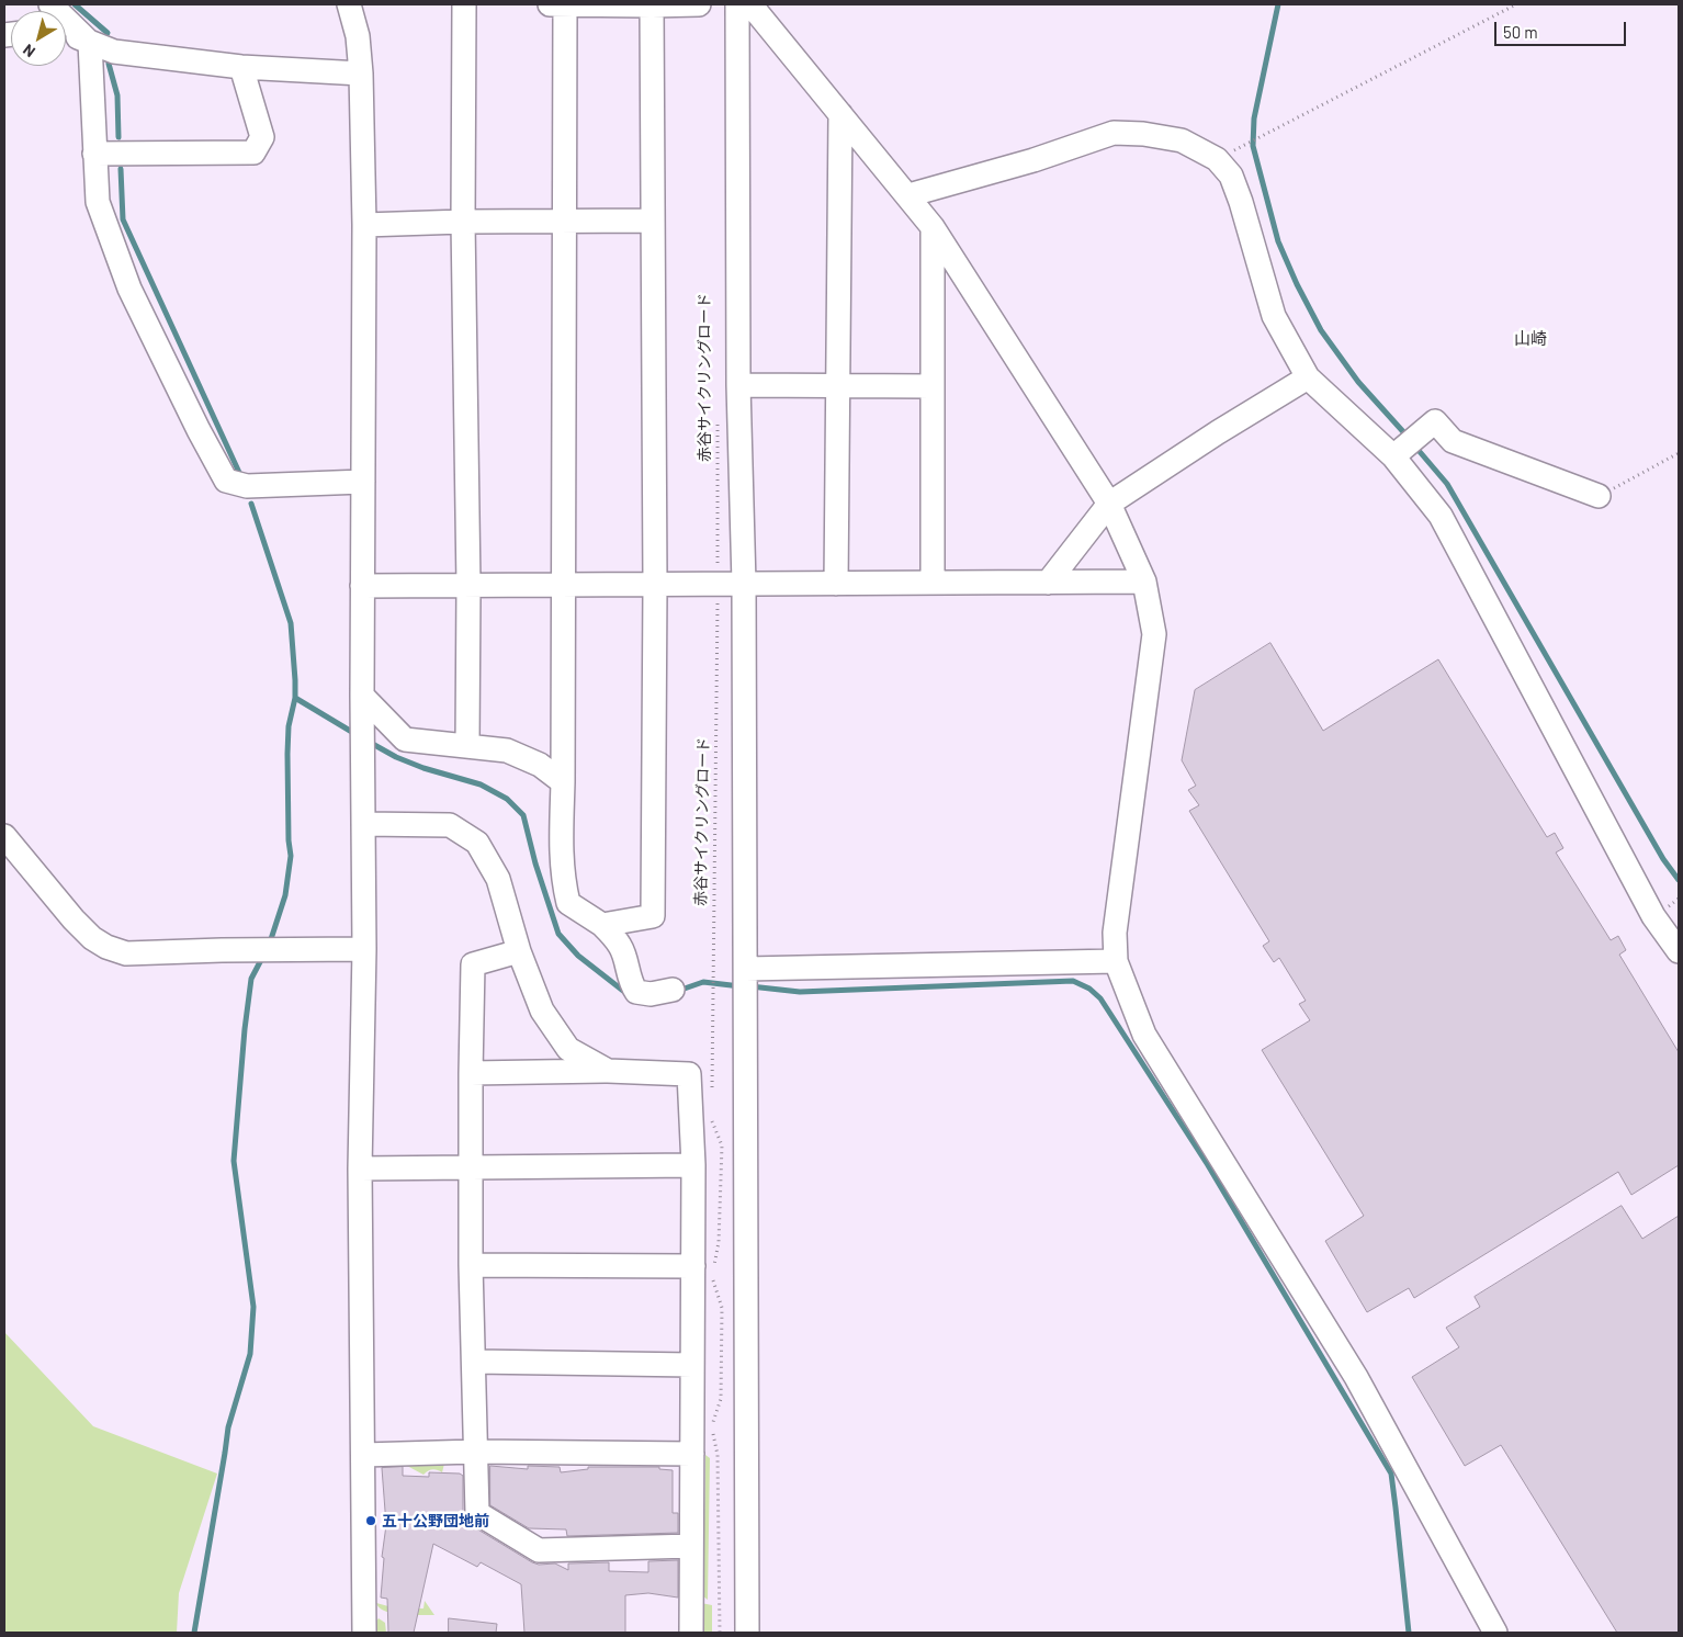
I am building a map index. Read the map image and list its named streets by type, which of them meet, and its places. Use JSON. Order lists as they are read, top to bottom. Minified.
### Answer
{"streets":{"path":["赤谷サイクリングロード"]},"districts":["山崎"],"places":["五十公野団地前"],"scale_bar":"50 m","north":"bottom left"}
